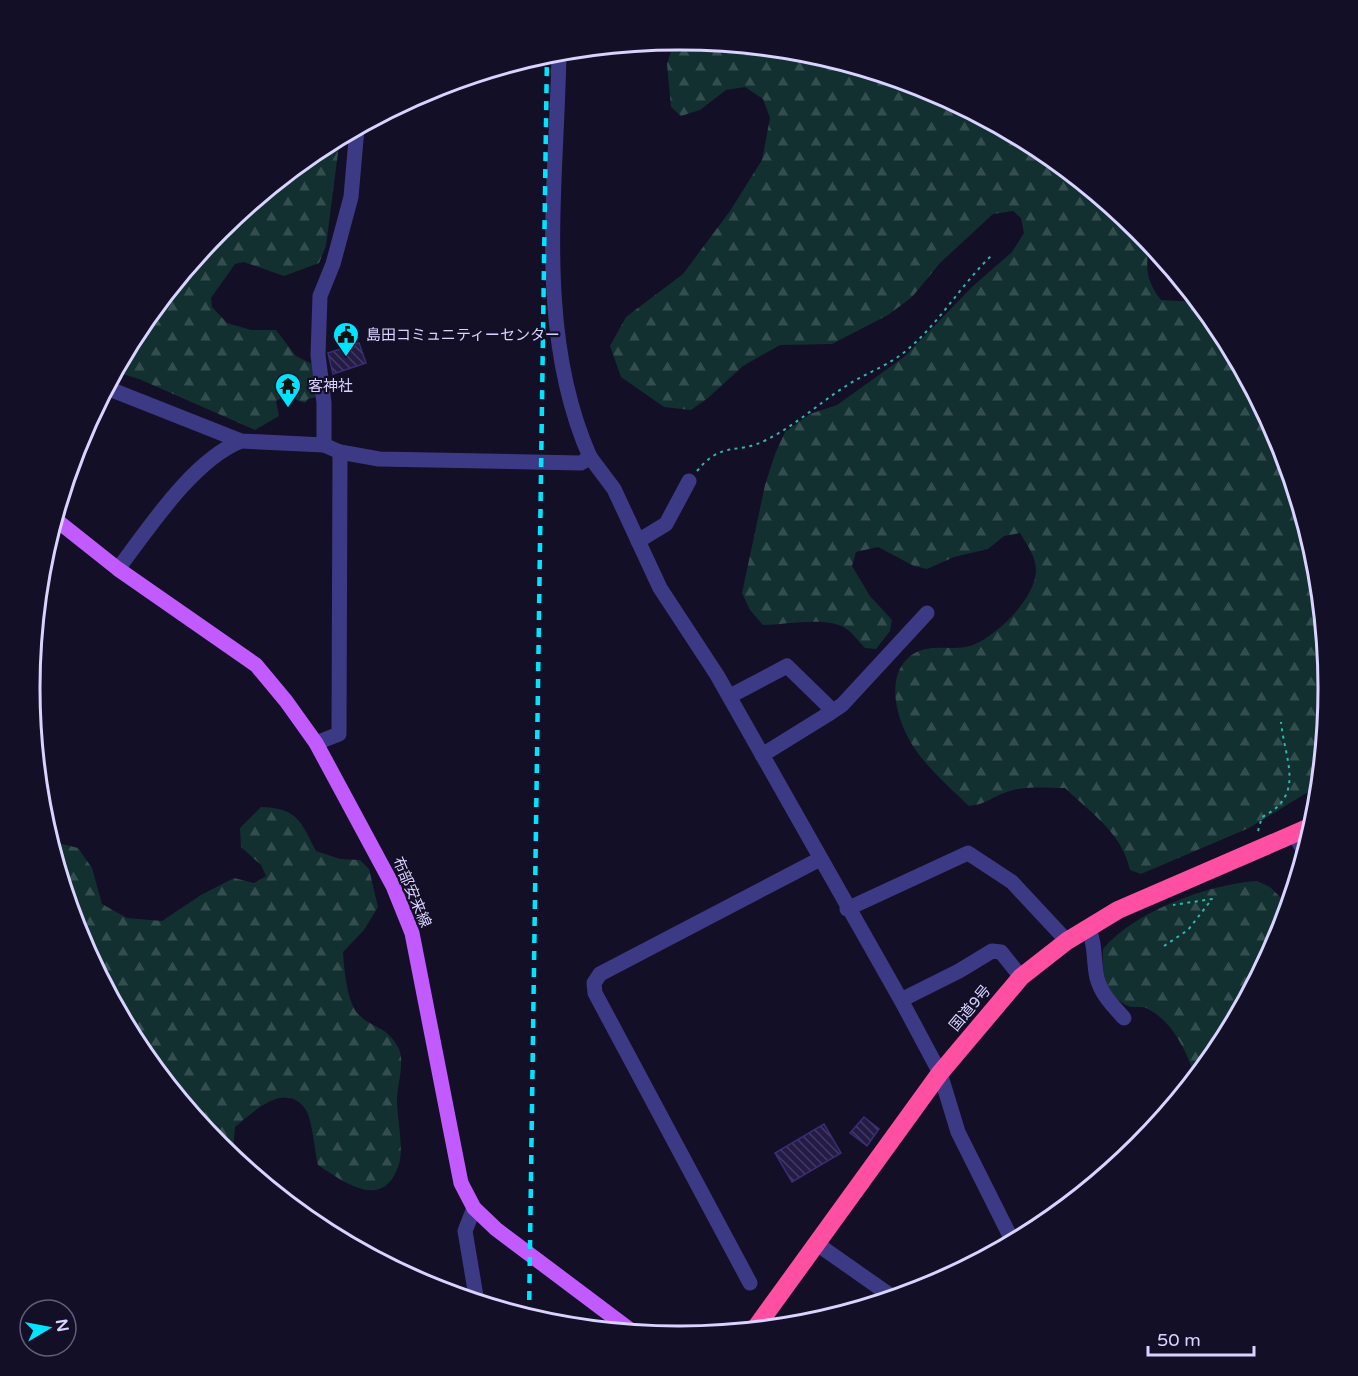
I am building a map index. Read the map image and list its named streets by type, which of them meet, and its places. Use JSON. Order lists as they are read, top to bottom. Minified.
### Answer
{"streets":{"highway":["国道9号"],"main road":["布部安来線"]},"places":{"public building":["島田コミュニティーセンター"],"temple":["客神社"]},"scale_bar":"50 m","north":"right"}
